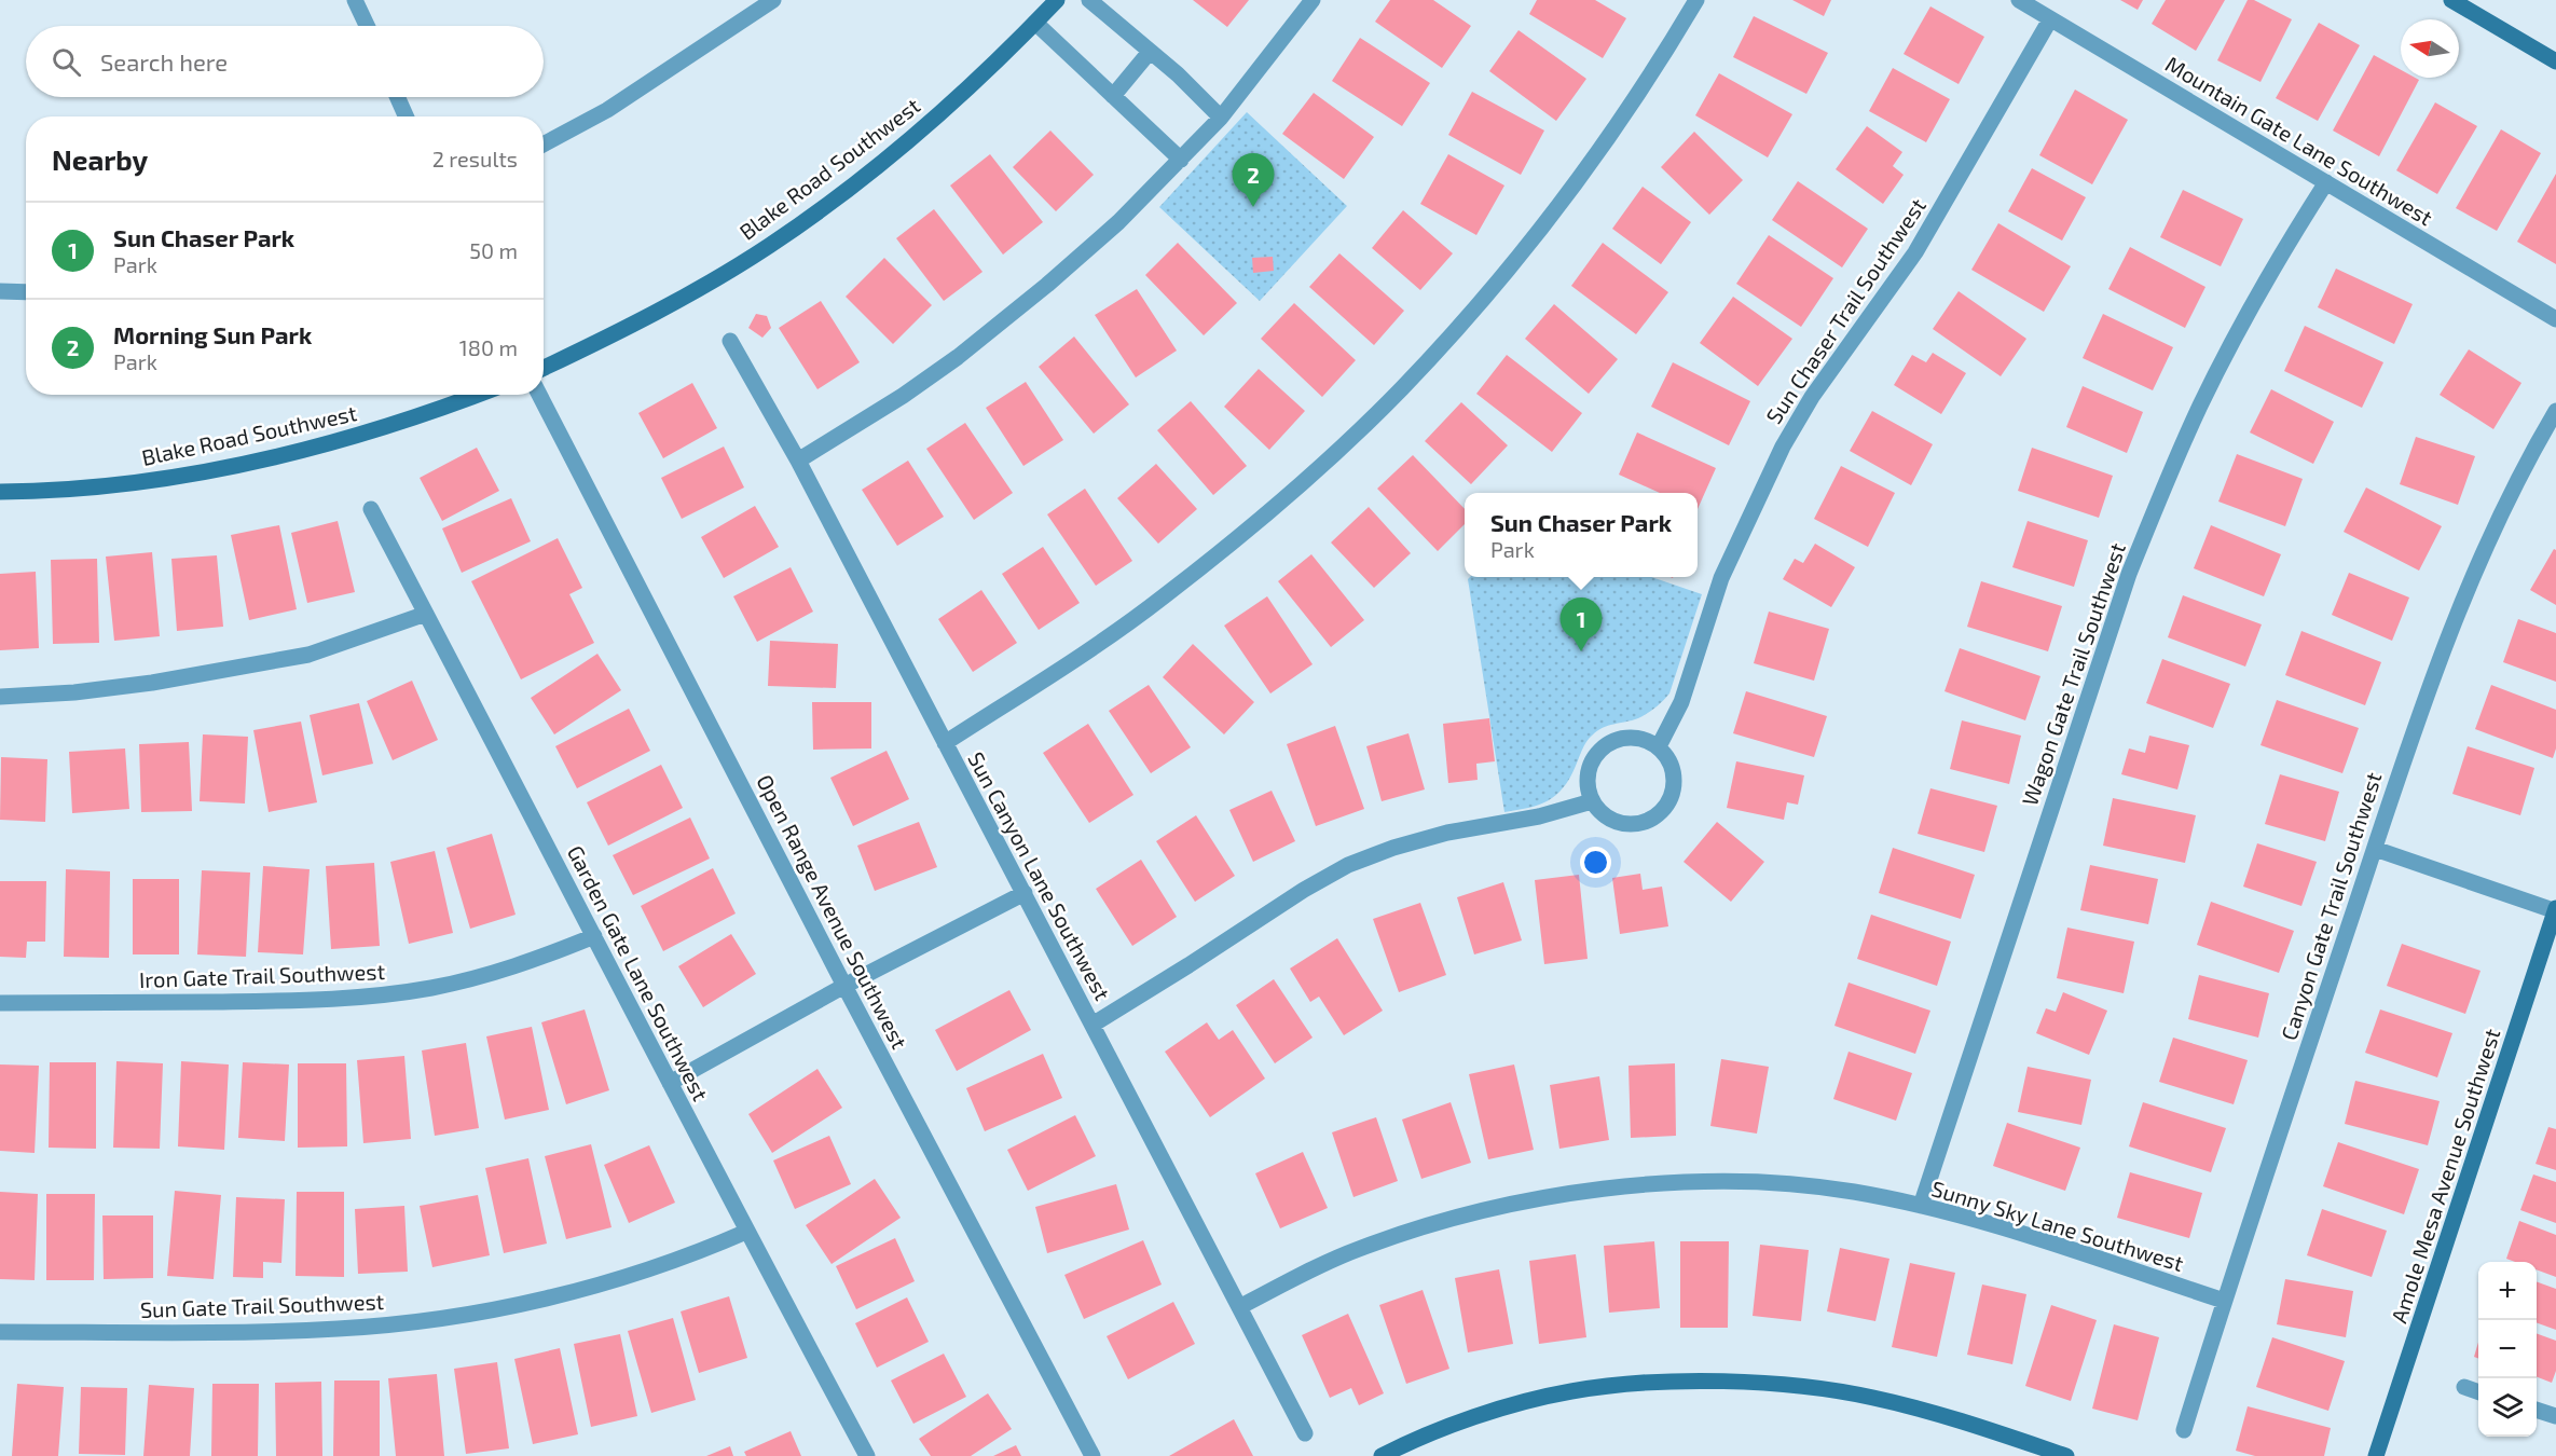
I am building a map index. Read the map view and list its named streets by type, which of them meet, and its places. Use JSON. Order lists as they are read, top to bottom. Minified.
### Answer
{"streets":{"street":["Mountain Gate Lane Southwest","Blake Road Southwest","Sun Chaser Trail Southwest","Wagon Gate Trail Southwest","Sun Canyon Lane Southwest","Canyon Gate Trail Southwest","Open Range Avenue Southwest","Garden Gate Lane Southwest","Iron Gate Trail Southwest","Amole Mesa Avenue Southwest","Sunny Sky Lane Southwest","Sun Gate Trail Southwest"]},"crossings":[["Mountain Gate Lane Southwest","Sun Chaser Trail Southwest"],["Mountain Gate Lane Southwest","Wagon Gate Trail Southwest"],["Wagon Gate Trail Southwest","Sunny Sky Lane Southwest"],["Sun Canyon Lane Southwest","Sunny Sky Lane Southwest"],["Canyon Gate Trail Southwest","Sunny Sky Lane Southwest"],["Garden Gate Lane Southwest","Iron Gate Trail Southwest"],["Garden Gate Lane Southwest","Sun Gate Trail Southwest"]],"north":"left","page":{"search":"Search here","heading":["Nearby","2 results"],"pins":["2","1"],"list":[{"mark":"1","name":"Sun Chaser Park","note":"Park","value":"50 m"},{"mark":"2","name":"Morning Sun Park","note":"Park","value":"180 m"}],"popup":["Sun Chaser Park","Park"],"map_buttons":["+","−"]}}
